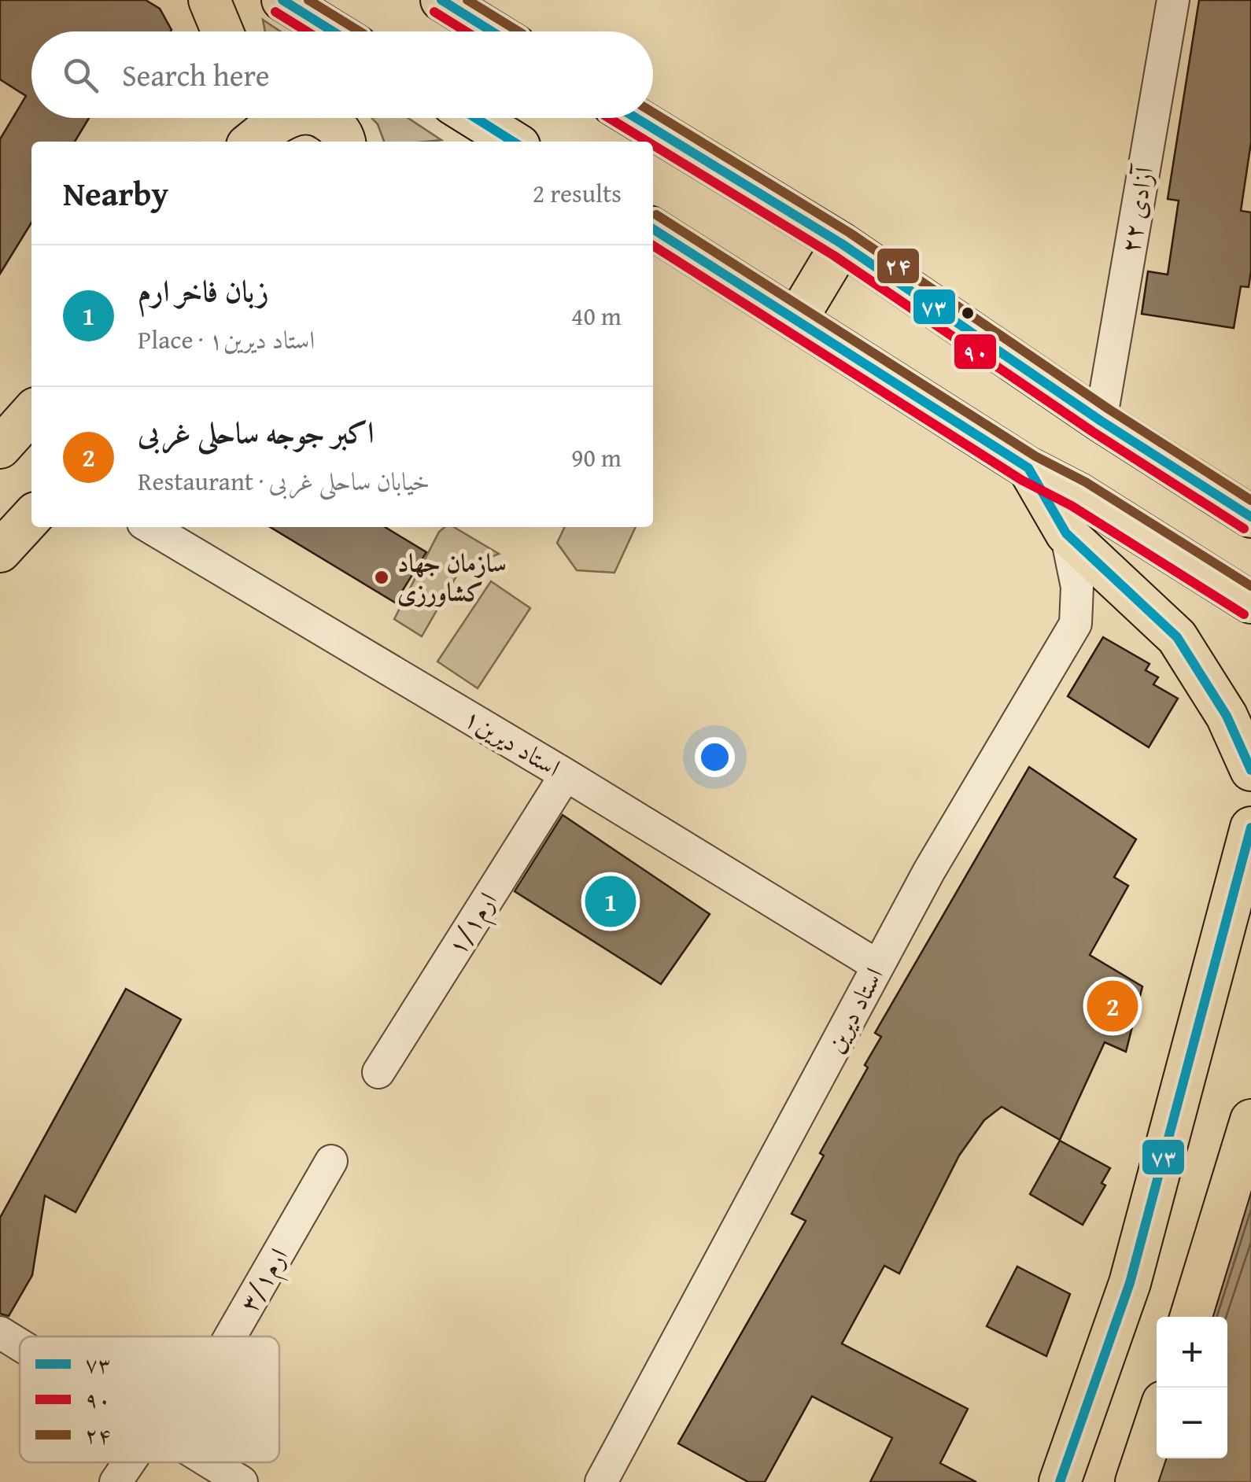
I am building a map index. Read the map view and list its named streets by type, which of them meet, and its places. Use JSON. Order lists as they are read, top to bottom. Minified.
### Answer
{"streets":{"street":["آزادی ۲۲","استاد دیرین۱","۱/۱ارم","استاد دیرین","۳/۱ارم"]},"crossings":[["استاد دیرین۱","۱/۱ارم"],["استاد دیرین۱","استاد دیرین"]],"places":["سازمان جهاد کشاورزی"],"lines":["transit line ۷۳","transit line ۲۴","transit line ۹۰"],"legend":["۷۳","۹۰","۲۴"],"page":{"search":"Search here","heading":["Nearby","2 results"],"list":[{"mark":"1","name":"زبان فاخر ارم","note":"Place · استاد دیرین۱","value":"40 m"},{"mark":"2","name":"اکبر جوجه ساحلی غربی","note":"Restaurant · خیابان ساحلی غربی","value":"90 m"}],"pins":["1","2"],"map_buttons":["+","−"]}}
